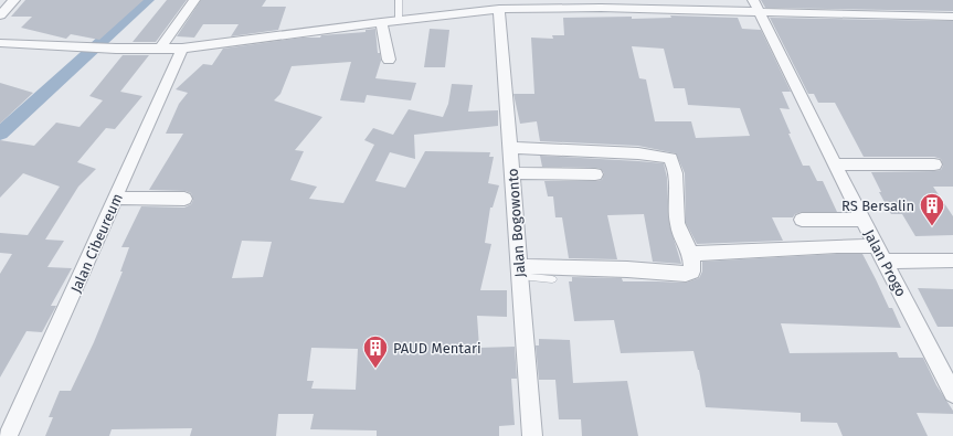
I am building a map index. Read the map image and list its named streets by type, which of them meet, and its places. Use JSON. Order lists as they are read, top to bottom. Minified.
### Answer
{"streets":{"street":["Jalan Bogowonto","Jalan Cibeureum","Jalan Progo"]},"places":{"building":["RS Bersalin","PAUD Mentari"]}}
